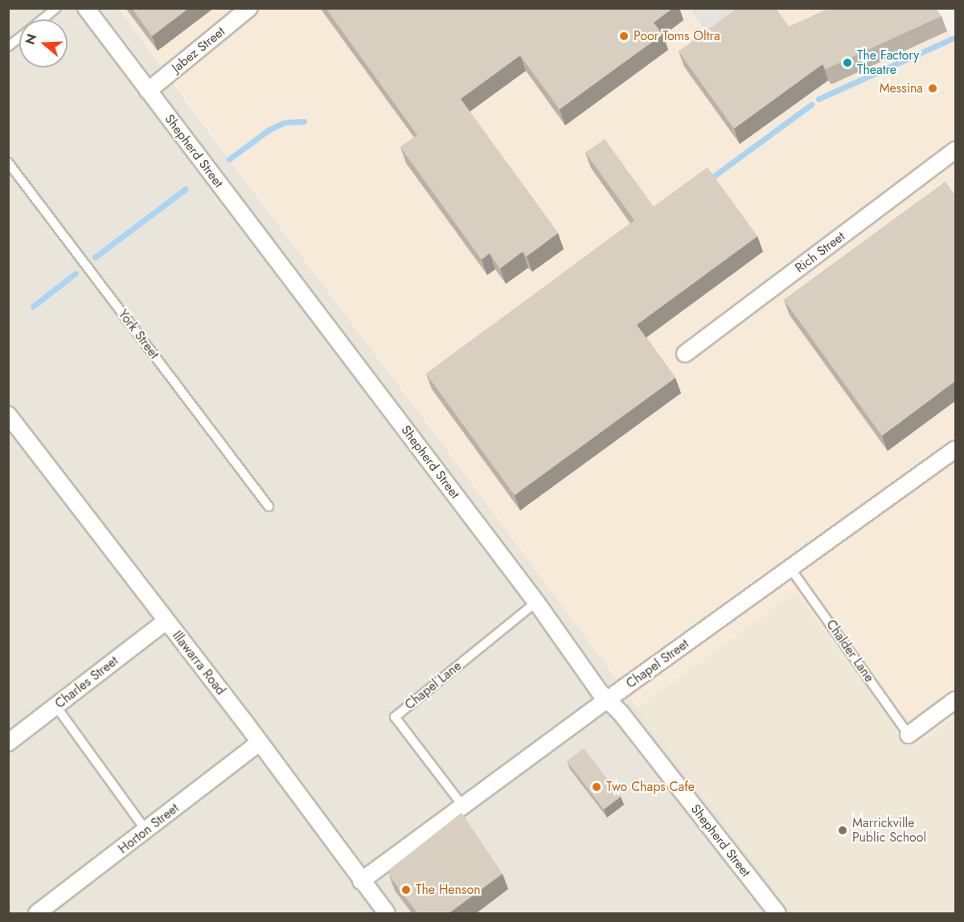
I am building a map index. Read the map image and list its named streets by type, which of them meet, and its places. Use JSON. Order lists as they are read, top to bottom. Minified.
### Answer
{"streets":{"street":["Jabez Street","Shepherd Street","Rich Street","Illawarra Road","Chapel Street","Charles Street","Horton Street"],"lane":["York Street","Chalder Lane","Chapel Lane"]},"crossings":[["Jabez Street","Shepherd Street"],["Shepherd Street","Chapel Street"],["Shepherd Street","Chapel Lane"],["Chalder Lane","Chapel Street"],["Illawarra Road","Chapel Street"],["Illawarra Road","Charles Street"],["Illawarra Road","Horton Street"],["Chapel Street","Chapel Lane"]],"places":["Poor Toms Oltra","The Factory Theatre","Messina","Two Chaps Cafe","Marrickville Public School","The Henson"],"north":"left"}
